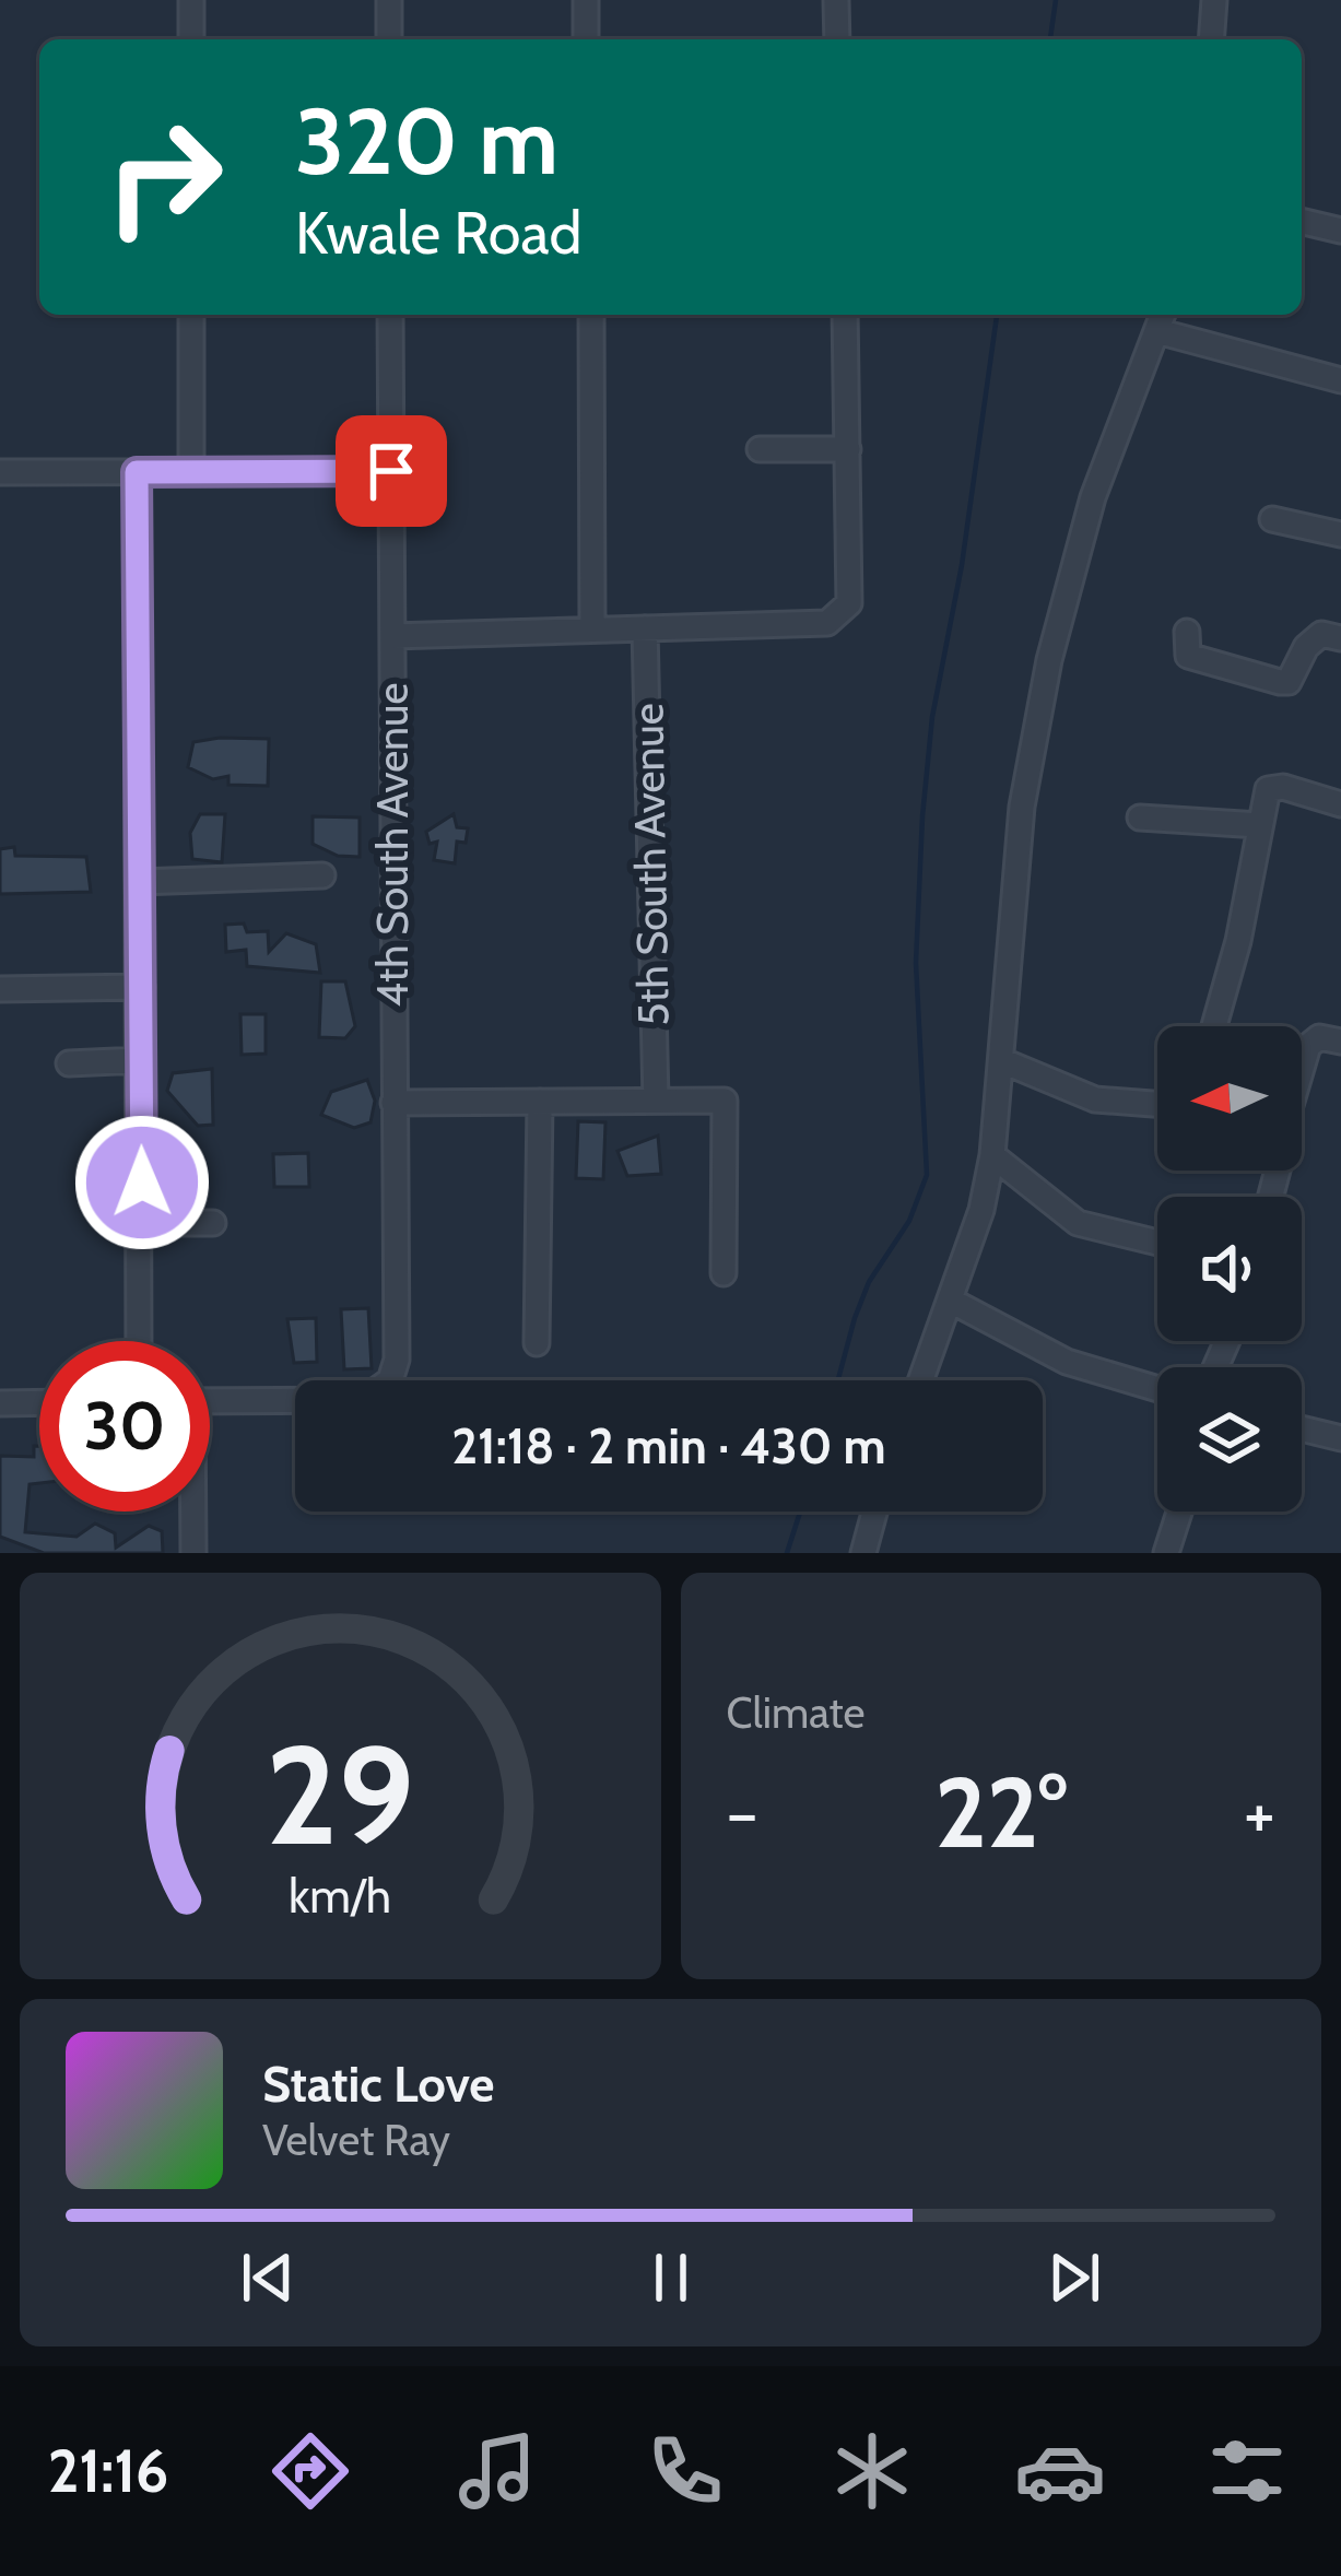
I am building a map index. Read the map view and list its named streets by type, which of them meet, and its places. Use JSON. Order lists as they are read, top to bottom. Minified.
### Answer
{"streets":{"street":["4th South Avenue","5th South Avenue"]},"north":"left","page":{"turn":["320 m","Kwale Road"],"limit":"30","trip":"21:18 · 2 min · 430 m","tile":"Climate","heat":["−","22°","+"],"song":["Static Love","Velvet Ray"],"tabs":"21:16","gauge":["29","km/h"]}}
